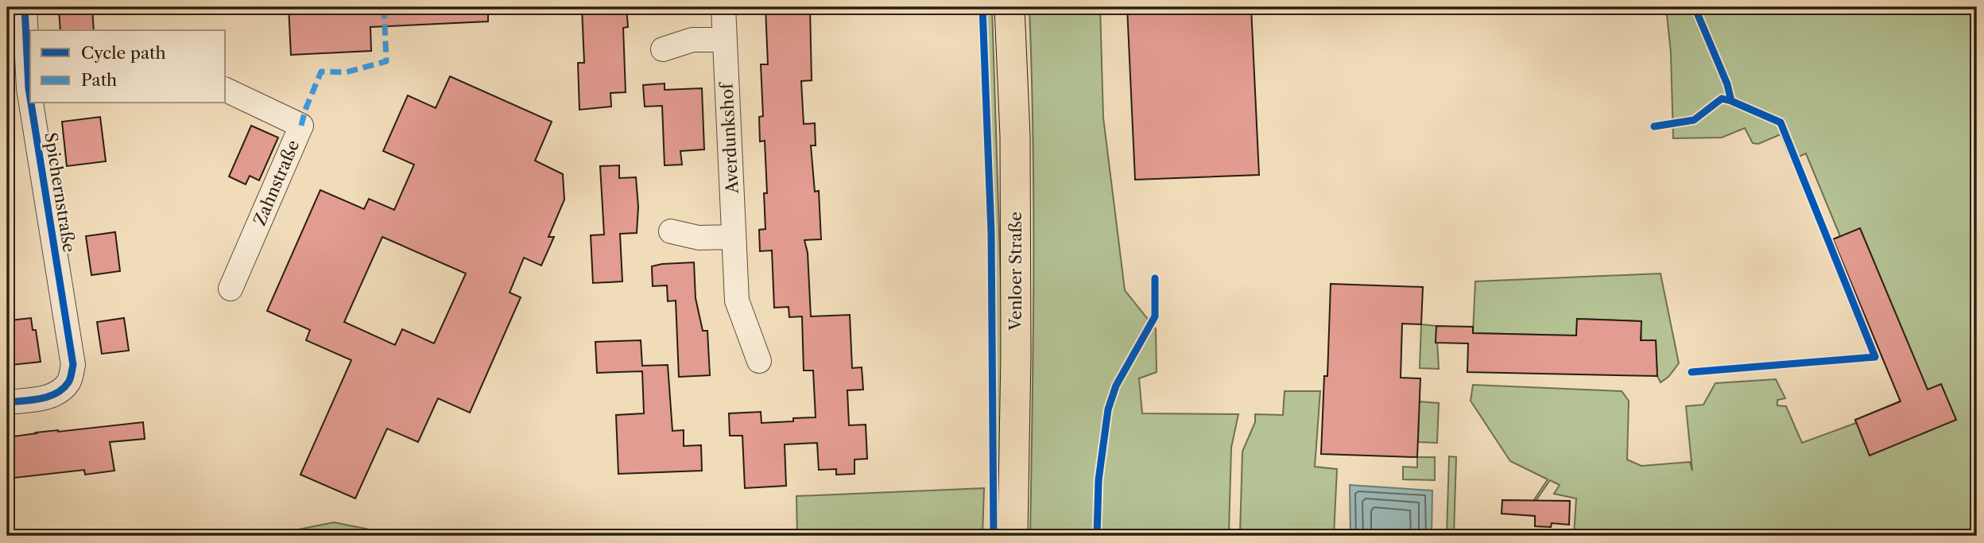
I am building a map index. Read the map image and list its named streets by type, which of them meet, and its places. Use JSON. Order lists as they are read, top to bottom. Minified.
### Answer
{"streets":{"main road":["Venloer Straße"],"street":["Averdunkshof","Zahnstraße","Spichernstraße"]},"legend":["Cycle path","Path"]}
